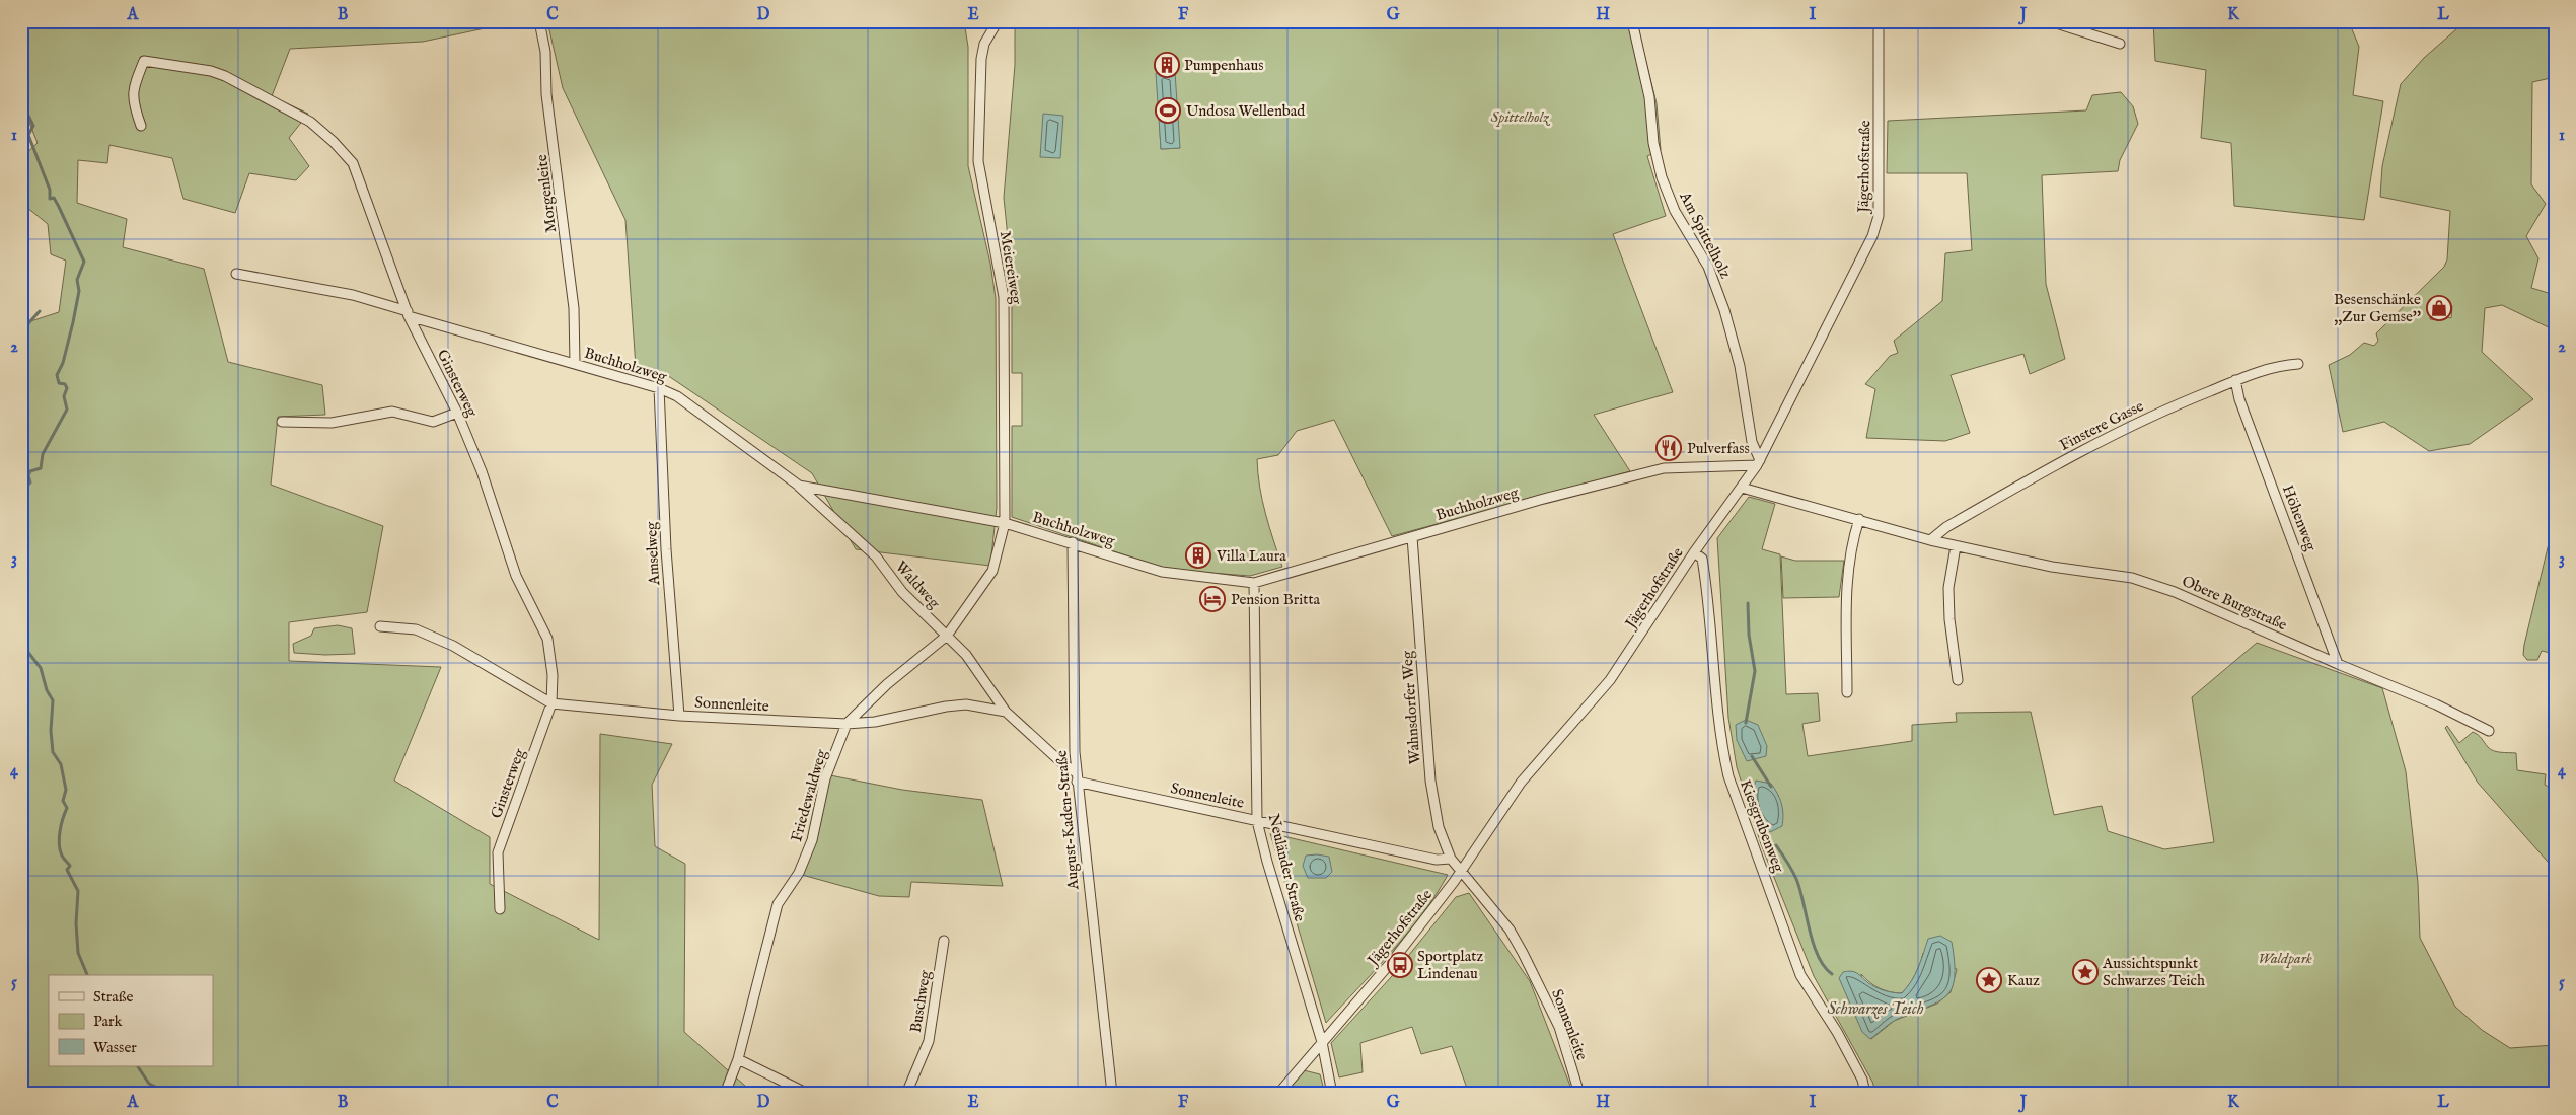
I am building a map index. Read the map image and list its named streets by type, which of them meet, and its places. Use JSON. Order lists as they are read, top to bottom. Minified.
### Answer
{"streets":{"street":["Jägerhofstraße","Morgenleite","Am Spittelholz","Meiereiweg","Buchholzweg","Ginsterweg","Finstere Gasse","Höhenweg","Amselweg","Waldweg","Obere Burgstraße","Sonnenleite","Wahnsdorfer Weg","Friedewaldweg","August-Kaden-Straße","Kiesgrubenweg","Neuländer Straße","Buschweg"]},"crossings":[["Jägerhofstraße","Am Spittelholz"],["Jägerhofstraße","Buchholzweg"],["Jägerhofstraße","Obere Burgstraße"],["Jägerhofstraße","Sonnenleite"],["Jägerhofstraße","Wahnsdorfer Weg"],["Jägerhofstraße","Kiesgrubenweg"],["Jägerhofstraße","Neuländer Straße"],["Morgenleite","Buchholzweg"],["Am Spittelholz","Buchholzweg"],["Meiereiweg","Buchholzweg"],["Meiereiweg","Friedewaldweg"],["Buchholzweg","Ginsterweg"],["Buchholzweg","Amselweg"],["Buchholzweg","Waldweg"],["Buchholzweg","Wahnsdorfer Weg"],["Buchholzweg","Friedewaldweg"],["Buchholzweg","August-Kaden-Straße"],["Buchholzweg","Neuländer Straße"],["Ginsterweg","Sonnenleite"],["Finstere Gasse","Höhenweg"],["Finstere Gasse","Obere Burgstraße"],["Höhenweg","Obere Burgstraße"],["Amselweg","Sonnenleite"],["Waldweg","Sonnenleite"],["Waldweg","Friedewaldweg"],["Sonnenleite","Wahnsdorfer Weg"],["Sonnenleite","Friedewaldweg"],["Sonnenleite","August-Kaden-Straße"],["Sonnenleite","Neuländer Straße"]],"water":["Schwarzes Teich"],"parks":["Spittelholz","Waldpark"],"places":{"building":["Pumpenhaus","Villa Laura"],"sports":["Undosa Wellenbad"],"shop":["Besenschänke ,,Zur Gemse''"],"restaurant":["Pulverfass"],"hotel":["Pension Britta"],"bus stop":["Sportplatz Lindenau"],"place":["Aussichtspunkt Schwarzes Teich","Kauz"]},"legend":["Straße","Park","Wasser"],"grid":{"columns":["A","B","C","D","E","F","G","H","I","J","K","L"],"rows":["1","2","3","4","5"]}}
